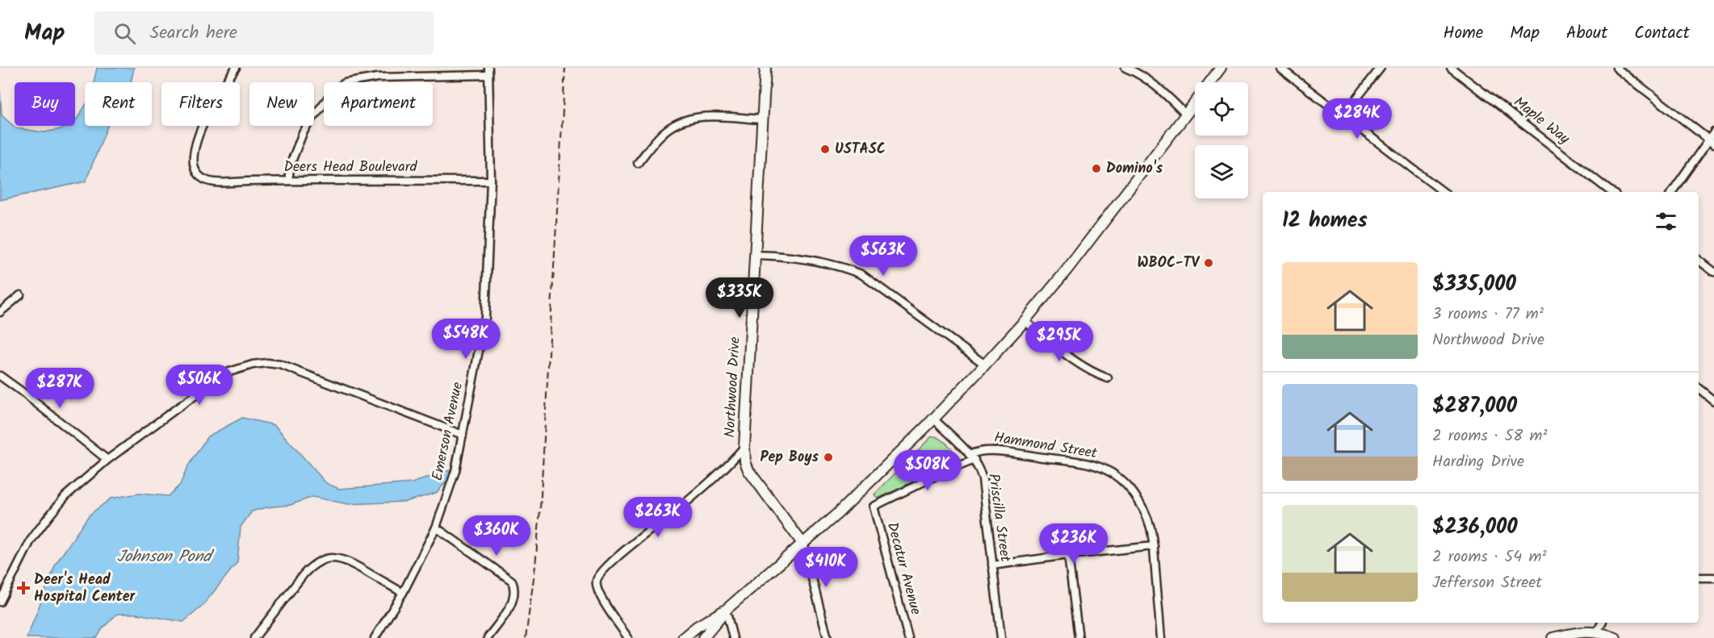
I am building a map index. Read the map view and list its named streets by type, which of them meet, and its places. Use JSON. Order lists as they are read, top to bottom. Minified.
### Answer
{"streets":{"main road":["Northwood Drive"],"street":["Maple Way","Deers Head Boulevard","Emerson Avenue","Hammond Street","Priscilla Street","Decatur Avenue"]},"crossings":[["Deers Head Boulevard","Emerson Avenue"],["Hammond Street","Priscilla Street"],["Hammond Street","Decatur Avenue"]],"water":["Johnson Pond"],"places":{"other":["USTASC","Domino's","WBOC-TV","Pep Boys"],"health":["Deer's Head Hospital Center"]},"page":{"header":"Map","search":"Search here","nav":["Home","Map","About","Contact"],"chip":["Buy","Rent","Filters","New","Apartment"],"price":["$284K","$563K","$335K","$548K","$295K","$506K","$287K","$508K","$263K","$360K","$236K","$410K"],"heading":"12 homes","list":[{"name":"$335,000","note":"3 rooms · 77 m² · Northwood Drive"},{"name":"$287,000","note":"2 rooms · 58 m² · Harding Drive"},{"name":"$236,000","note":"2 rooms · 54 m² · Jefferson Street"}]}}
